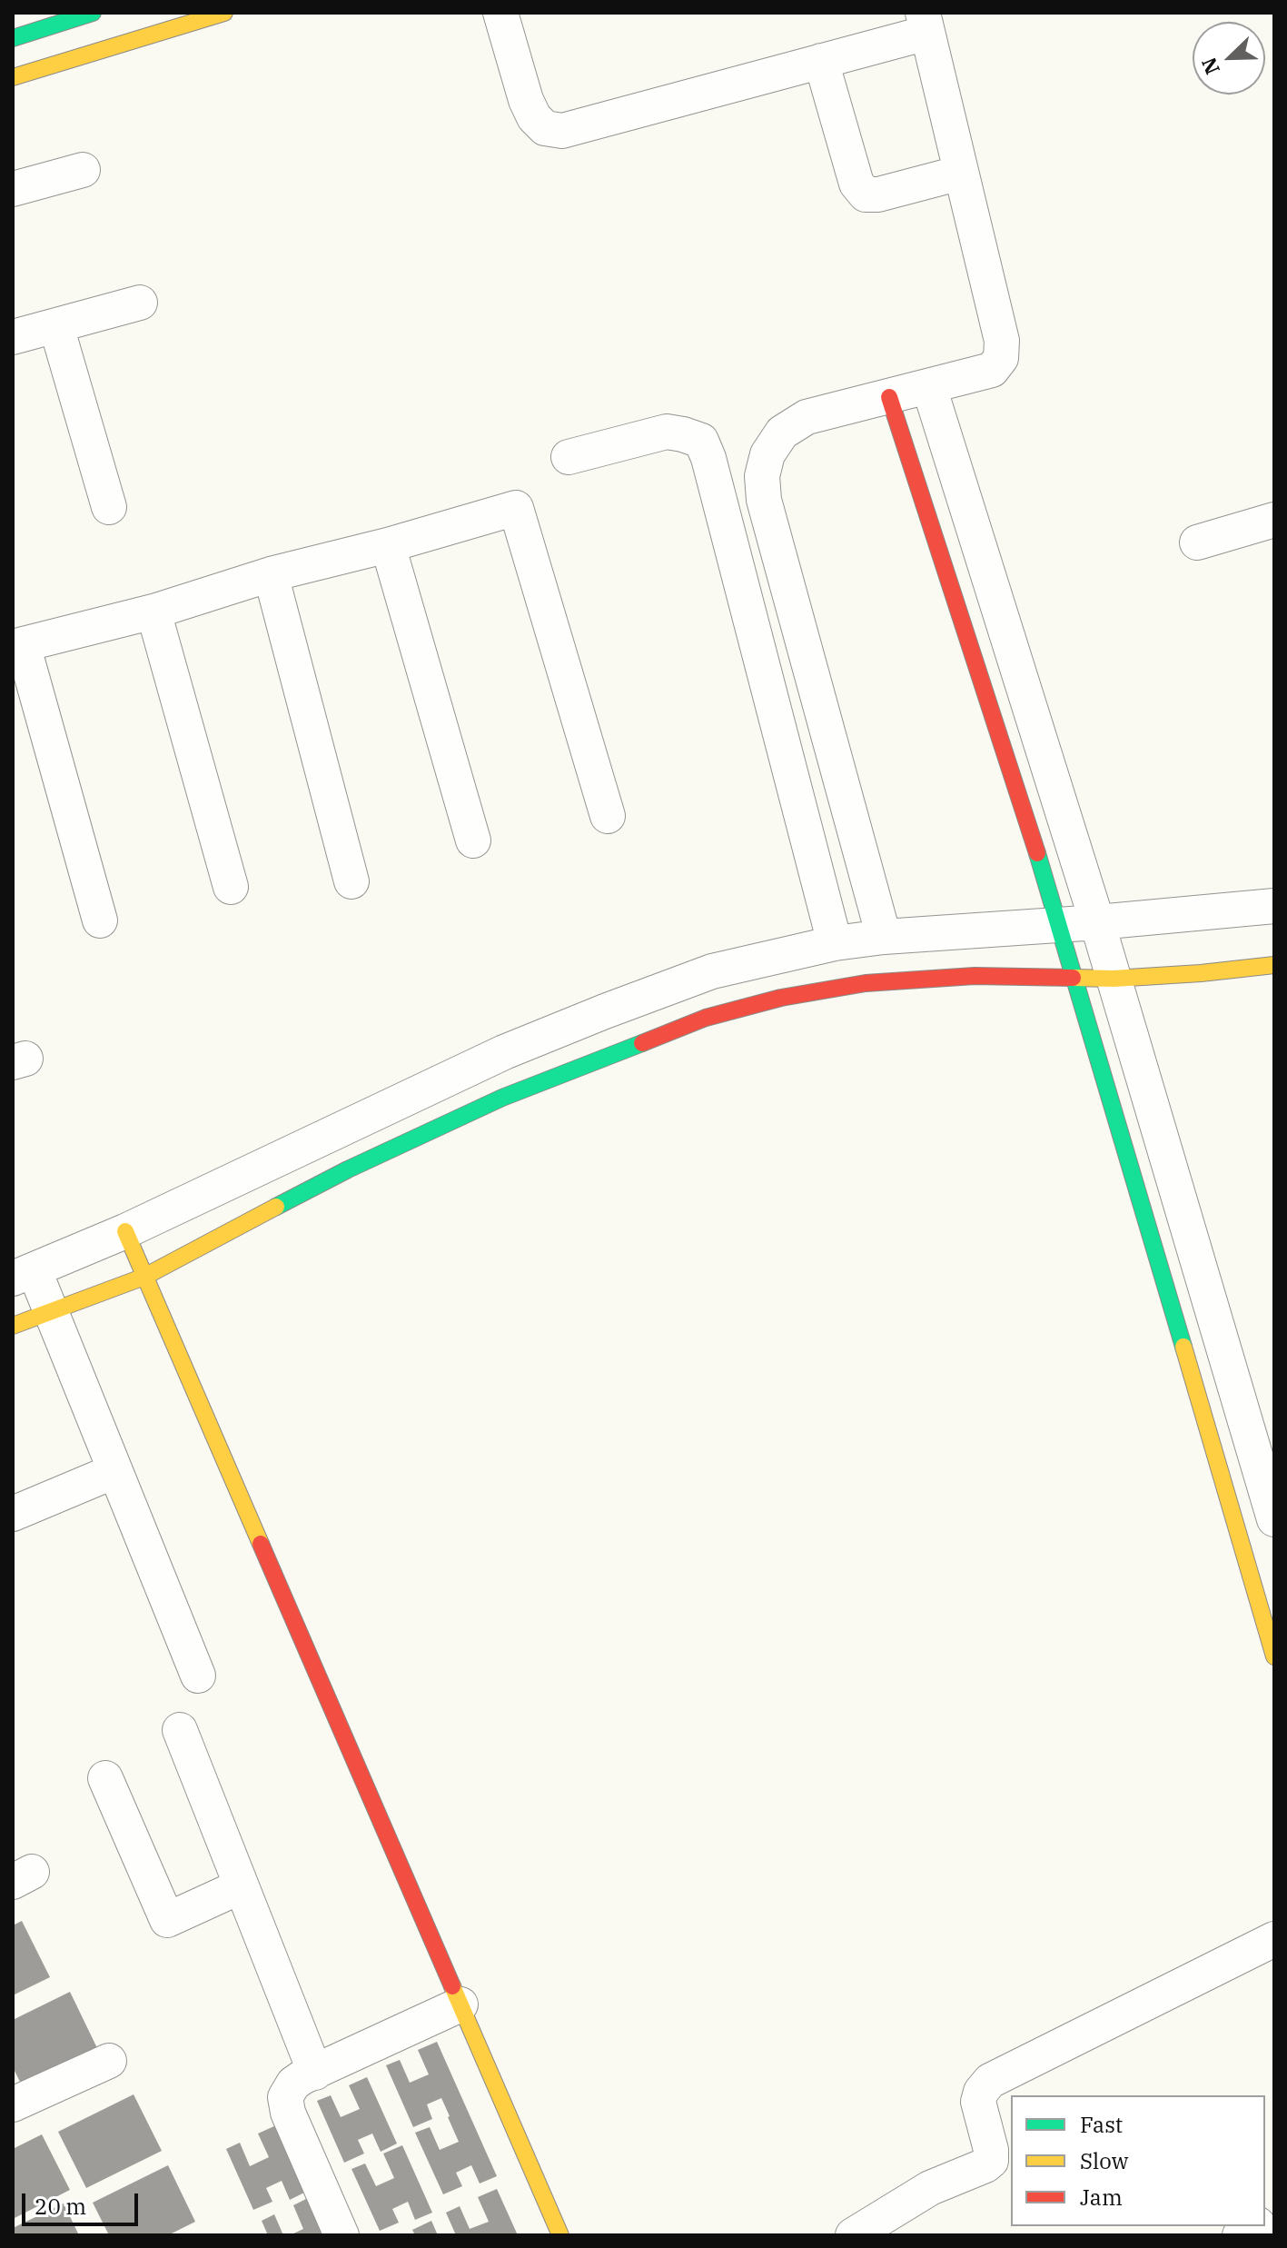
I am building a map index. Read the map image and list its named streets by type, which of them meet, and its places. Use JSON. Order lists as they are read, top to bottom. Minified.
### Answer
{"legend":["Fast","Slow","Jam"],"scale_bar":"20 m","north":"bottom left"}
